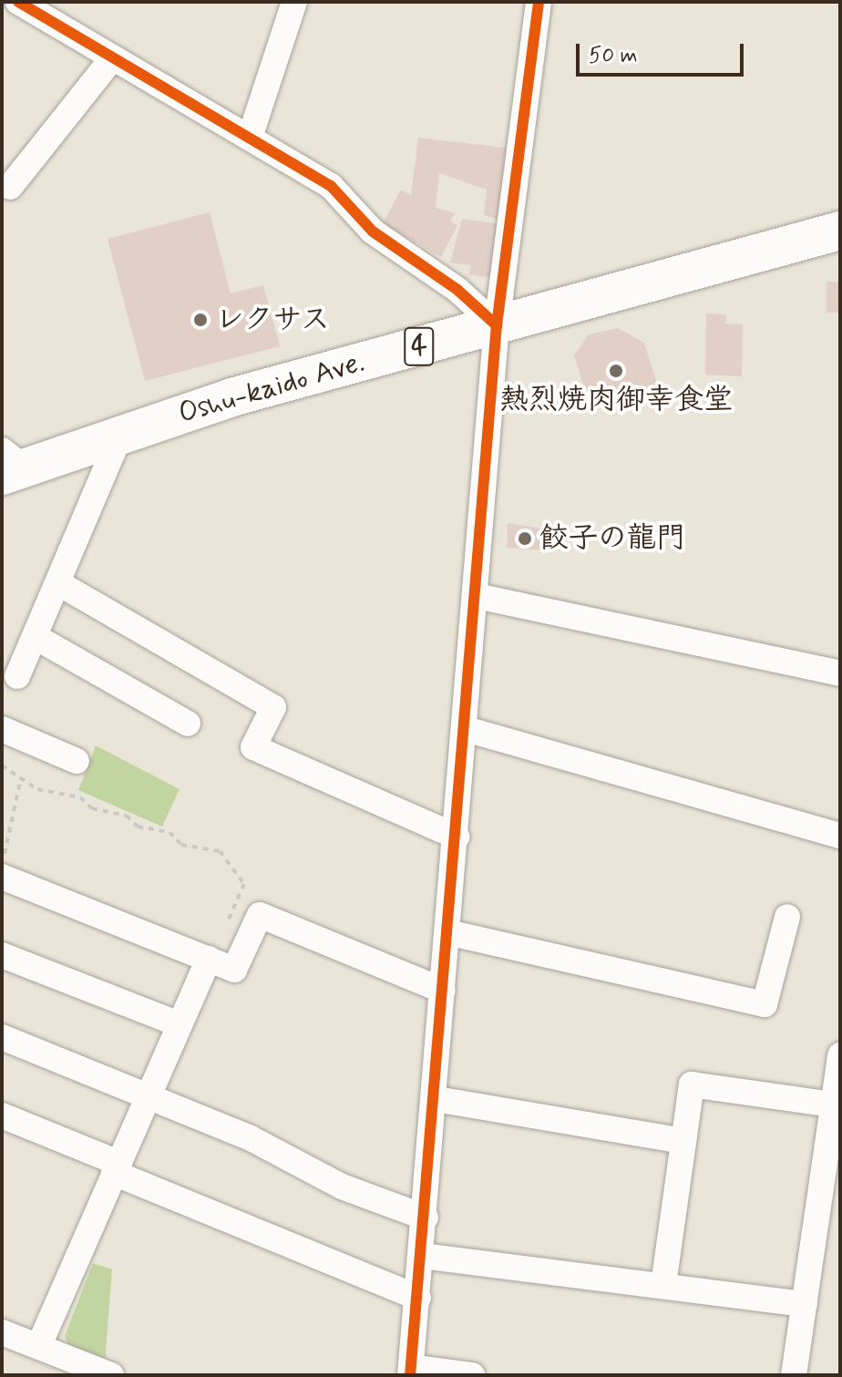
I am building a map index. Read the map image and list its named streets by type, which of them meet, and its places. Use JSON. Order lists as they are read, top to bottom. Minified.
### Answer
{"streets":{"highway":["4","Oshu-kaido Ave."]},"places":["レクサス","熱烈焼肉御幸食堂","餃子の龍門"],"scale_bar":"50 m"}
